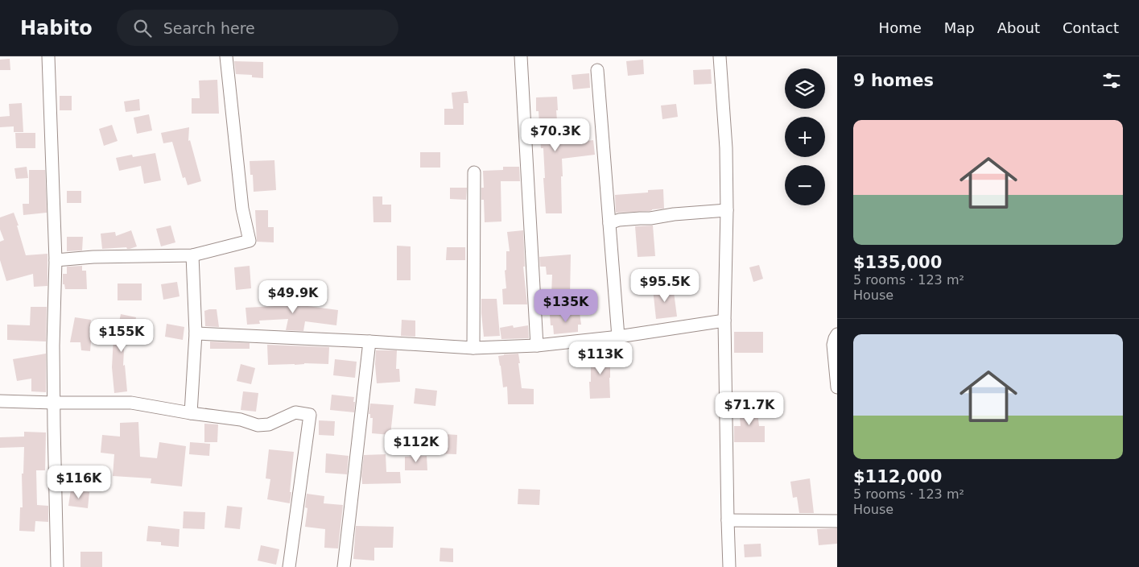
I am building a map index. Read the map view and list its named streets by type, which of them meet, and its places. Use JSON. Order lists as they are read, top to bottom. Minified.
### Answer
{"page":{"header":"Habito","search":"Search here","nav":["Home","Map","About","Contact"],"heading":"9 homes","map_buttons":["+","−"],"list":[{"name":"$135,000","note":"5 rooms · 123 m² · House"},{"name":"$112,000","note":"5 rooms · 123 m² · House"}],"price":["$70.3K","$95.5K","$49.9K","$135K","$155K","$113K","$71.7K","$112K","$116K"]}}
